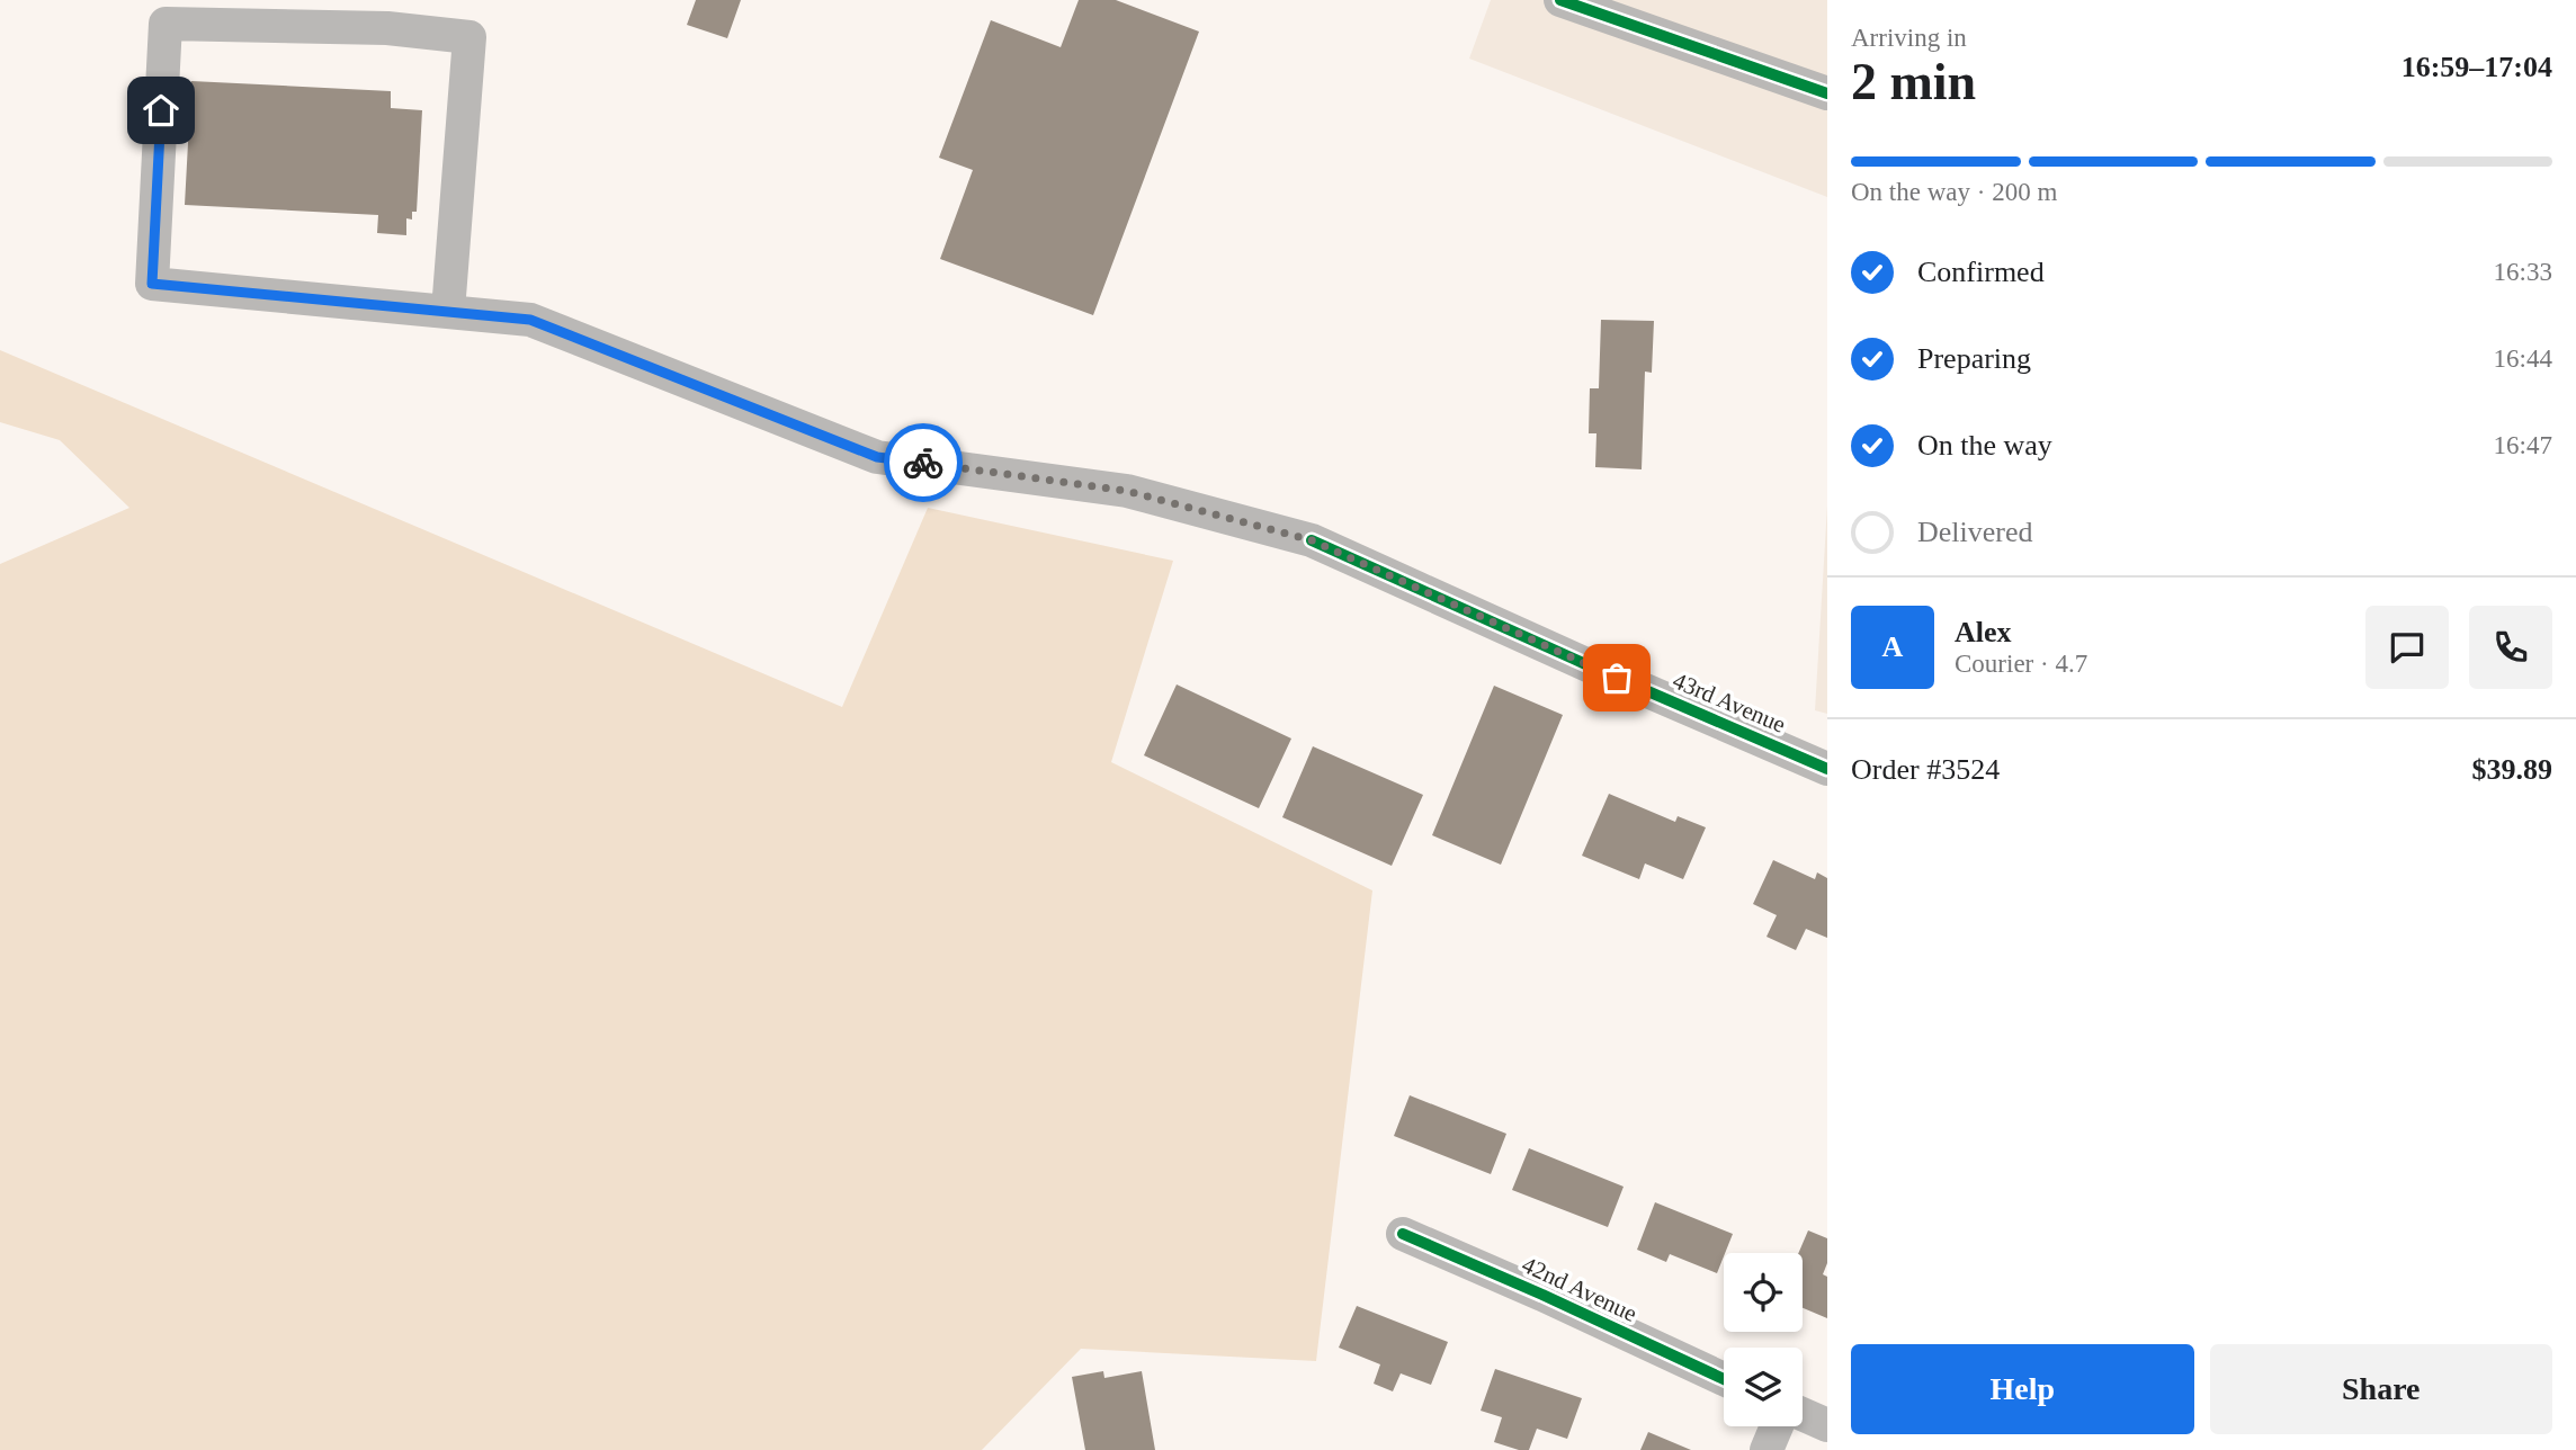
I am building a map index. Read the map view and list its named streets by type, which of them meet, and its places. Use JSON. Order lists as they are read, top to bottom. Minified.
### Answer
{"streets":{"street":["43rd Avenue","42nd Avenue"]},"page":{"heading":["2 min","Arriving in","16:59–17:04"],"panel":["Alex","Courier · 4.7","Order #3524","$39.89"],"bar":"On the way · 200 m","list":[["Confirmed","16:33"],["Preparing","16:44"],["On the way","16:47"],"Delivered"],"round":"A","buttons":["Help","Share"]}}
